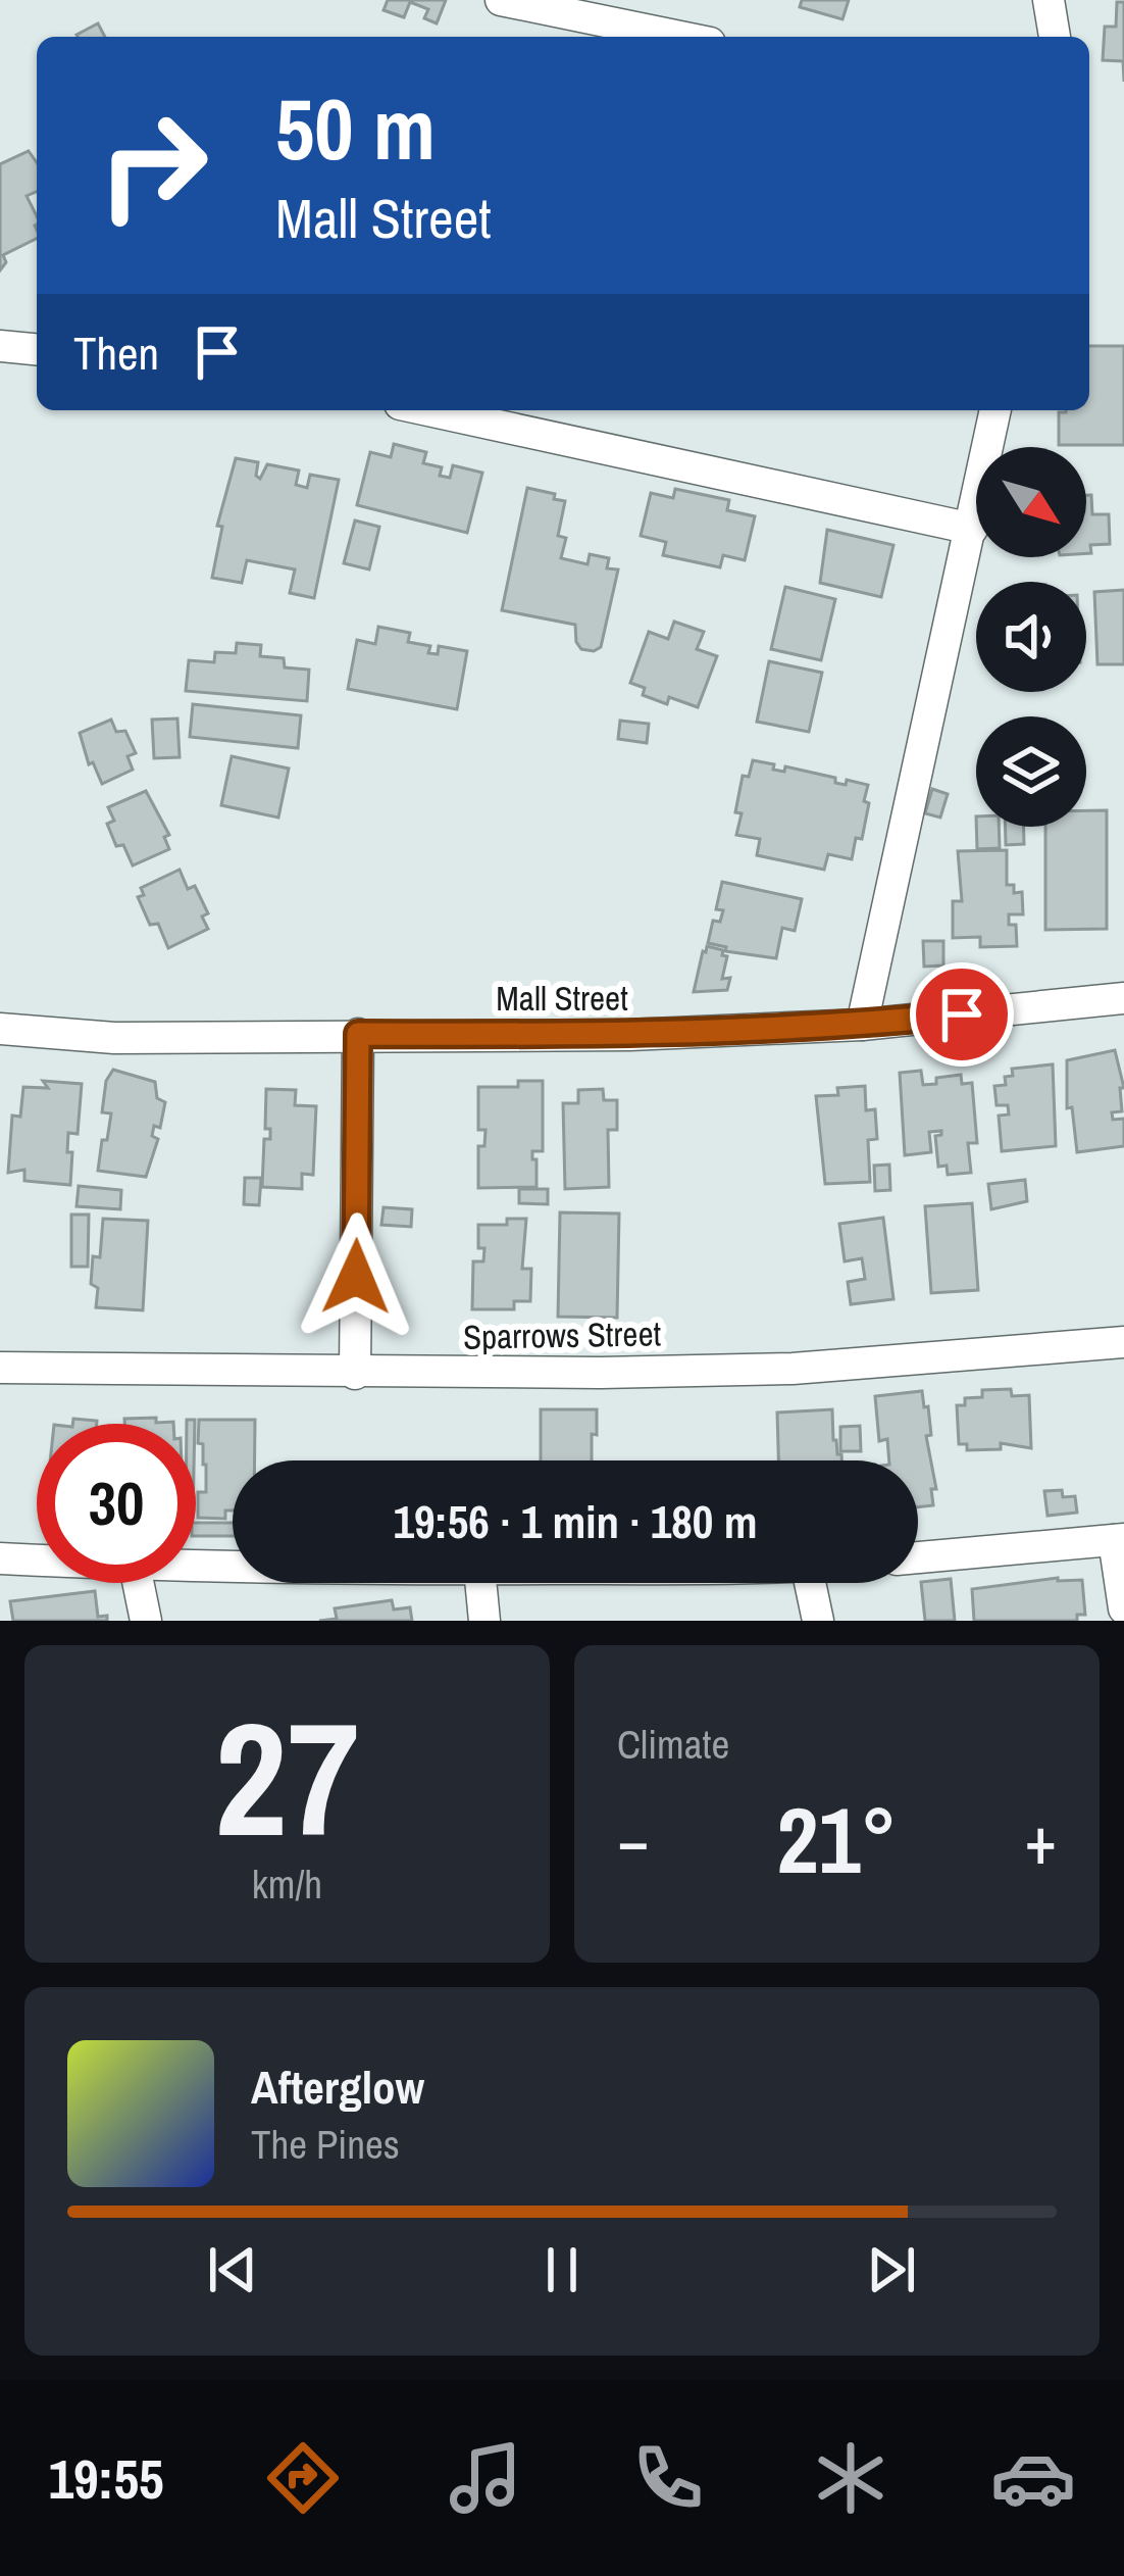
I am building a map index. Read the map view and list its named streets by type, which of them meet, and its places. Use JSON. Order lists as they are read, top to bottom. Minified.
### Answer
{"streets":{"street":["Mall Street","Sparrows Street"]},"north":"bottom right","page":{"turn":["50 m","Mall Street"],"then":"Then","limit":"30","trip":"19:56 · 1 min · 180 m","tile":[["27","km/h"],"Climate"],"heat":["−","21°","+"],"song":["Afterglow","The Pines"],"tabs":"19:55"}}
